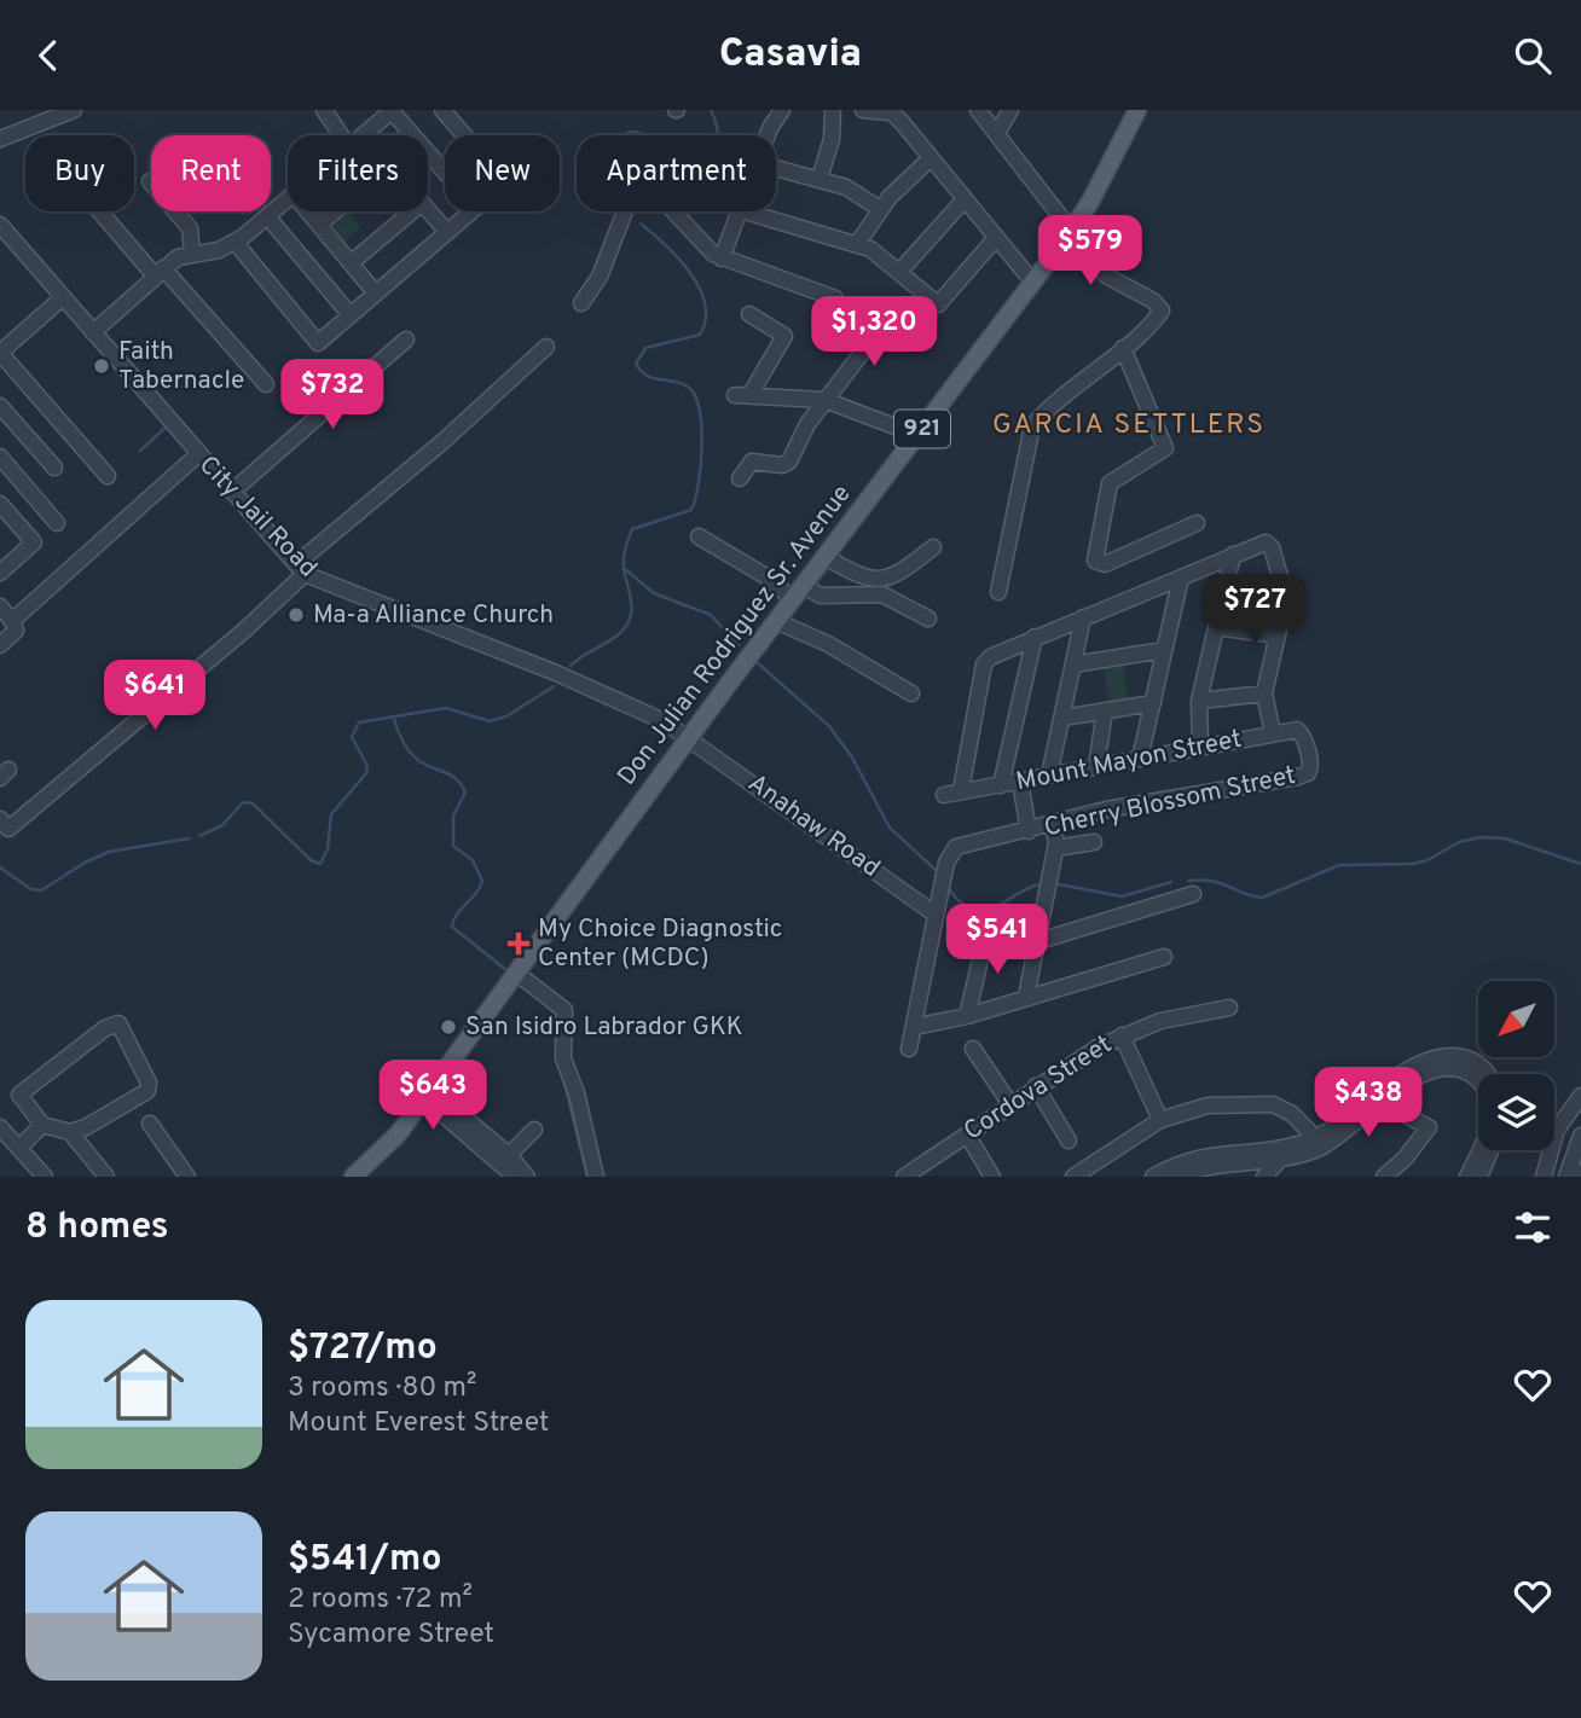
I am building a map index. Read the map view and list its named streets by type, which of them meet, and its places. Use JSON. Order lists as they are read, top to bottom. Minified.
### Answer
{"streets":{"main road":["921","Don Julian Rodriguez Sr. Avenue"],"street":["City Jail Road","Mount Mayon Street","Cherry Blossom Street","Anahaw Road","Cordova Street"]},"crossings":[["City Jail Road","Don Julian Rodriguez Sr. Avenue"],["City Jail Road","Anahaw Road"],["Don Julian Rodriguez Sr. Avenue","Anahaw Road"],["Mount Mayon Street","Cherry Blossom Street"],["Cherry Blossom Street","Anahaw Road"]],"districts":["GARCIA SETTLERS"],"places":{"other":["Faith Tabernacle","Ma-a Alliance Church","San Isidro Labrador GKK"],"health":["My Choice Diagnostic Center (MCDC)"]},"north":"bottom left","page":{"header":"Casavia","chip":["Buy","Rent","Filters","New","Apartment"],"price":["$579","$1,320","$732","$727","$641","$541","$643","$438"],"heading":"8 homes","list":[{"name":"$727/mo","note":"3 rooms · 80 m² · Mount Everest Street"},{"name":"$541/mo","note":"2 rooms · 72 m² · Sycamore Street"}]}}
